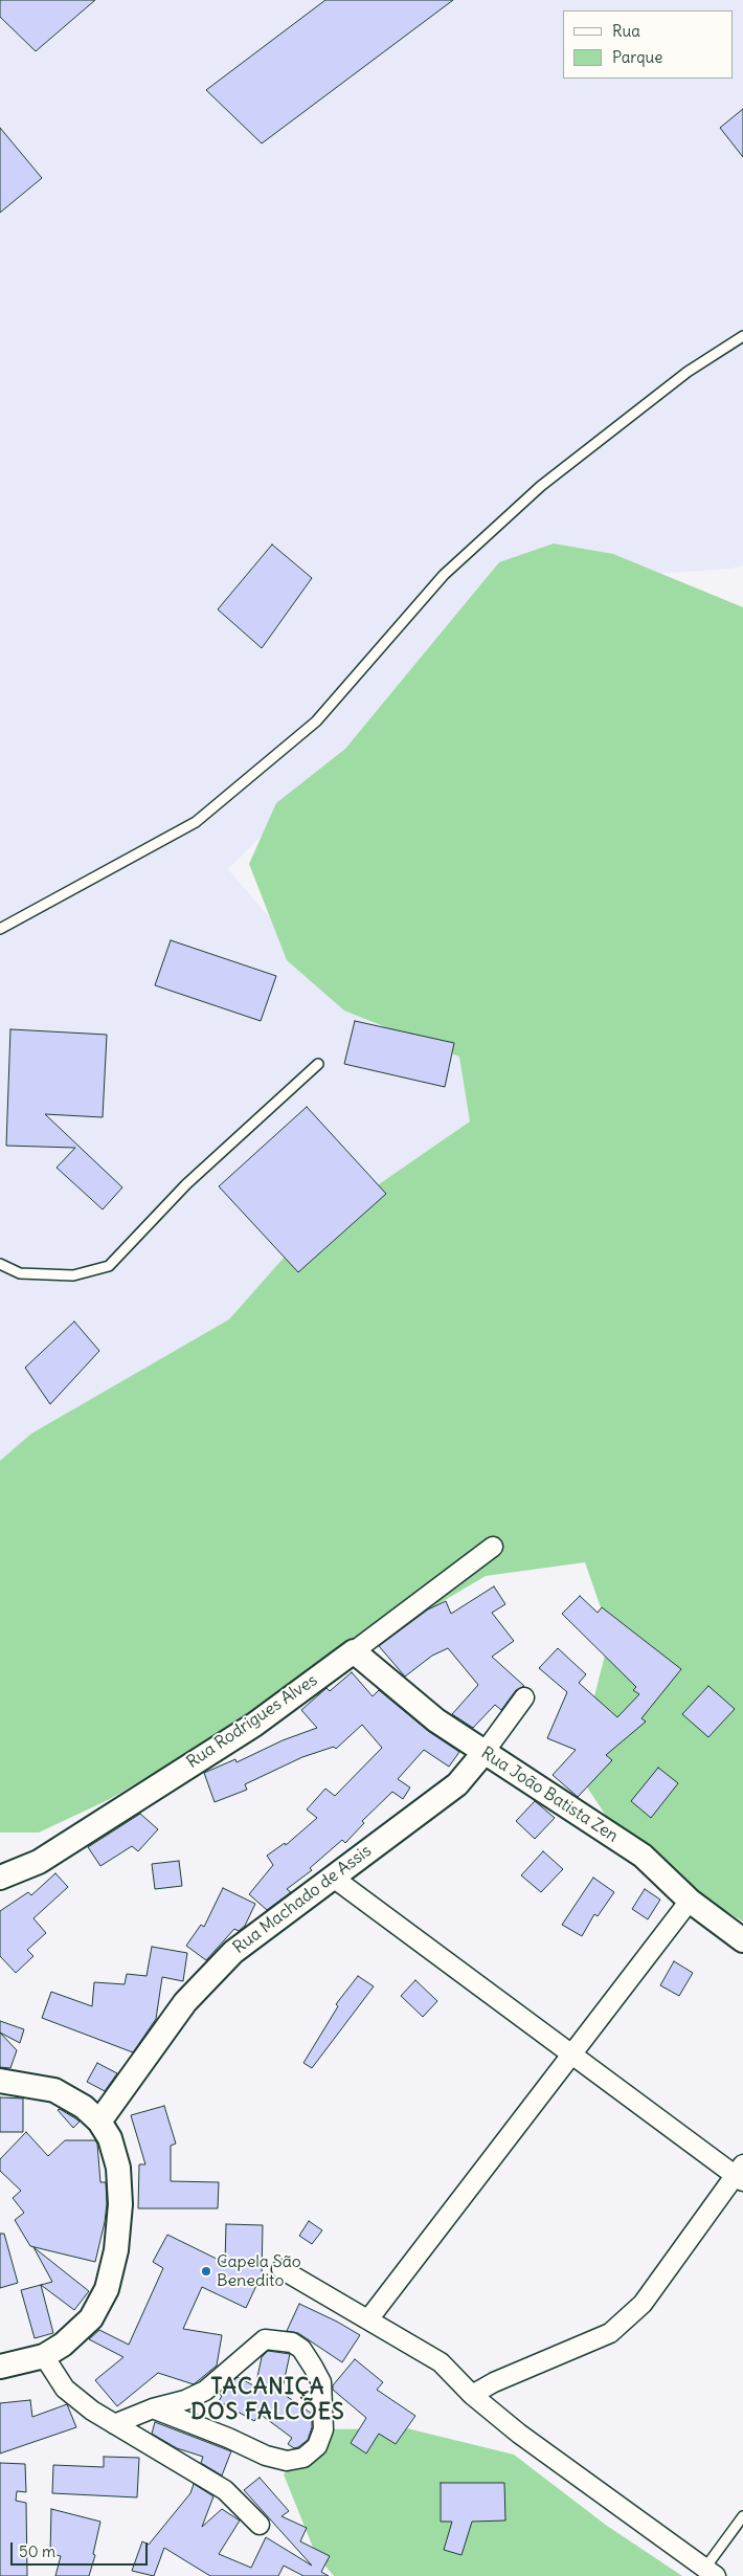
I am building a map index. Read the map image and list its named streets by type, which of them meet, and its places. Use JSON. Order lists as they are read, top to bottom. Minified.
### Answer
{"streets":{"street":["Rua Rodrigues Alves","Rua João Batista Zen","Rua Machado de Assis"]},"crossings":[["Rua Rodrigues Alves","Rua João Batista Zen"],["Rua João Batista Zen","Rua Machado de Assis"]],"districts":["TACANIÇA DOS FALCÕES"],"places":["Capela São Benedito"],"legend":["Rua","Parque"],"scale_bar":"50 m"}
